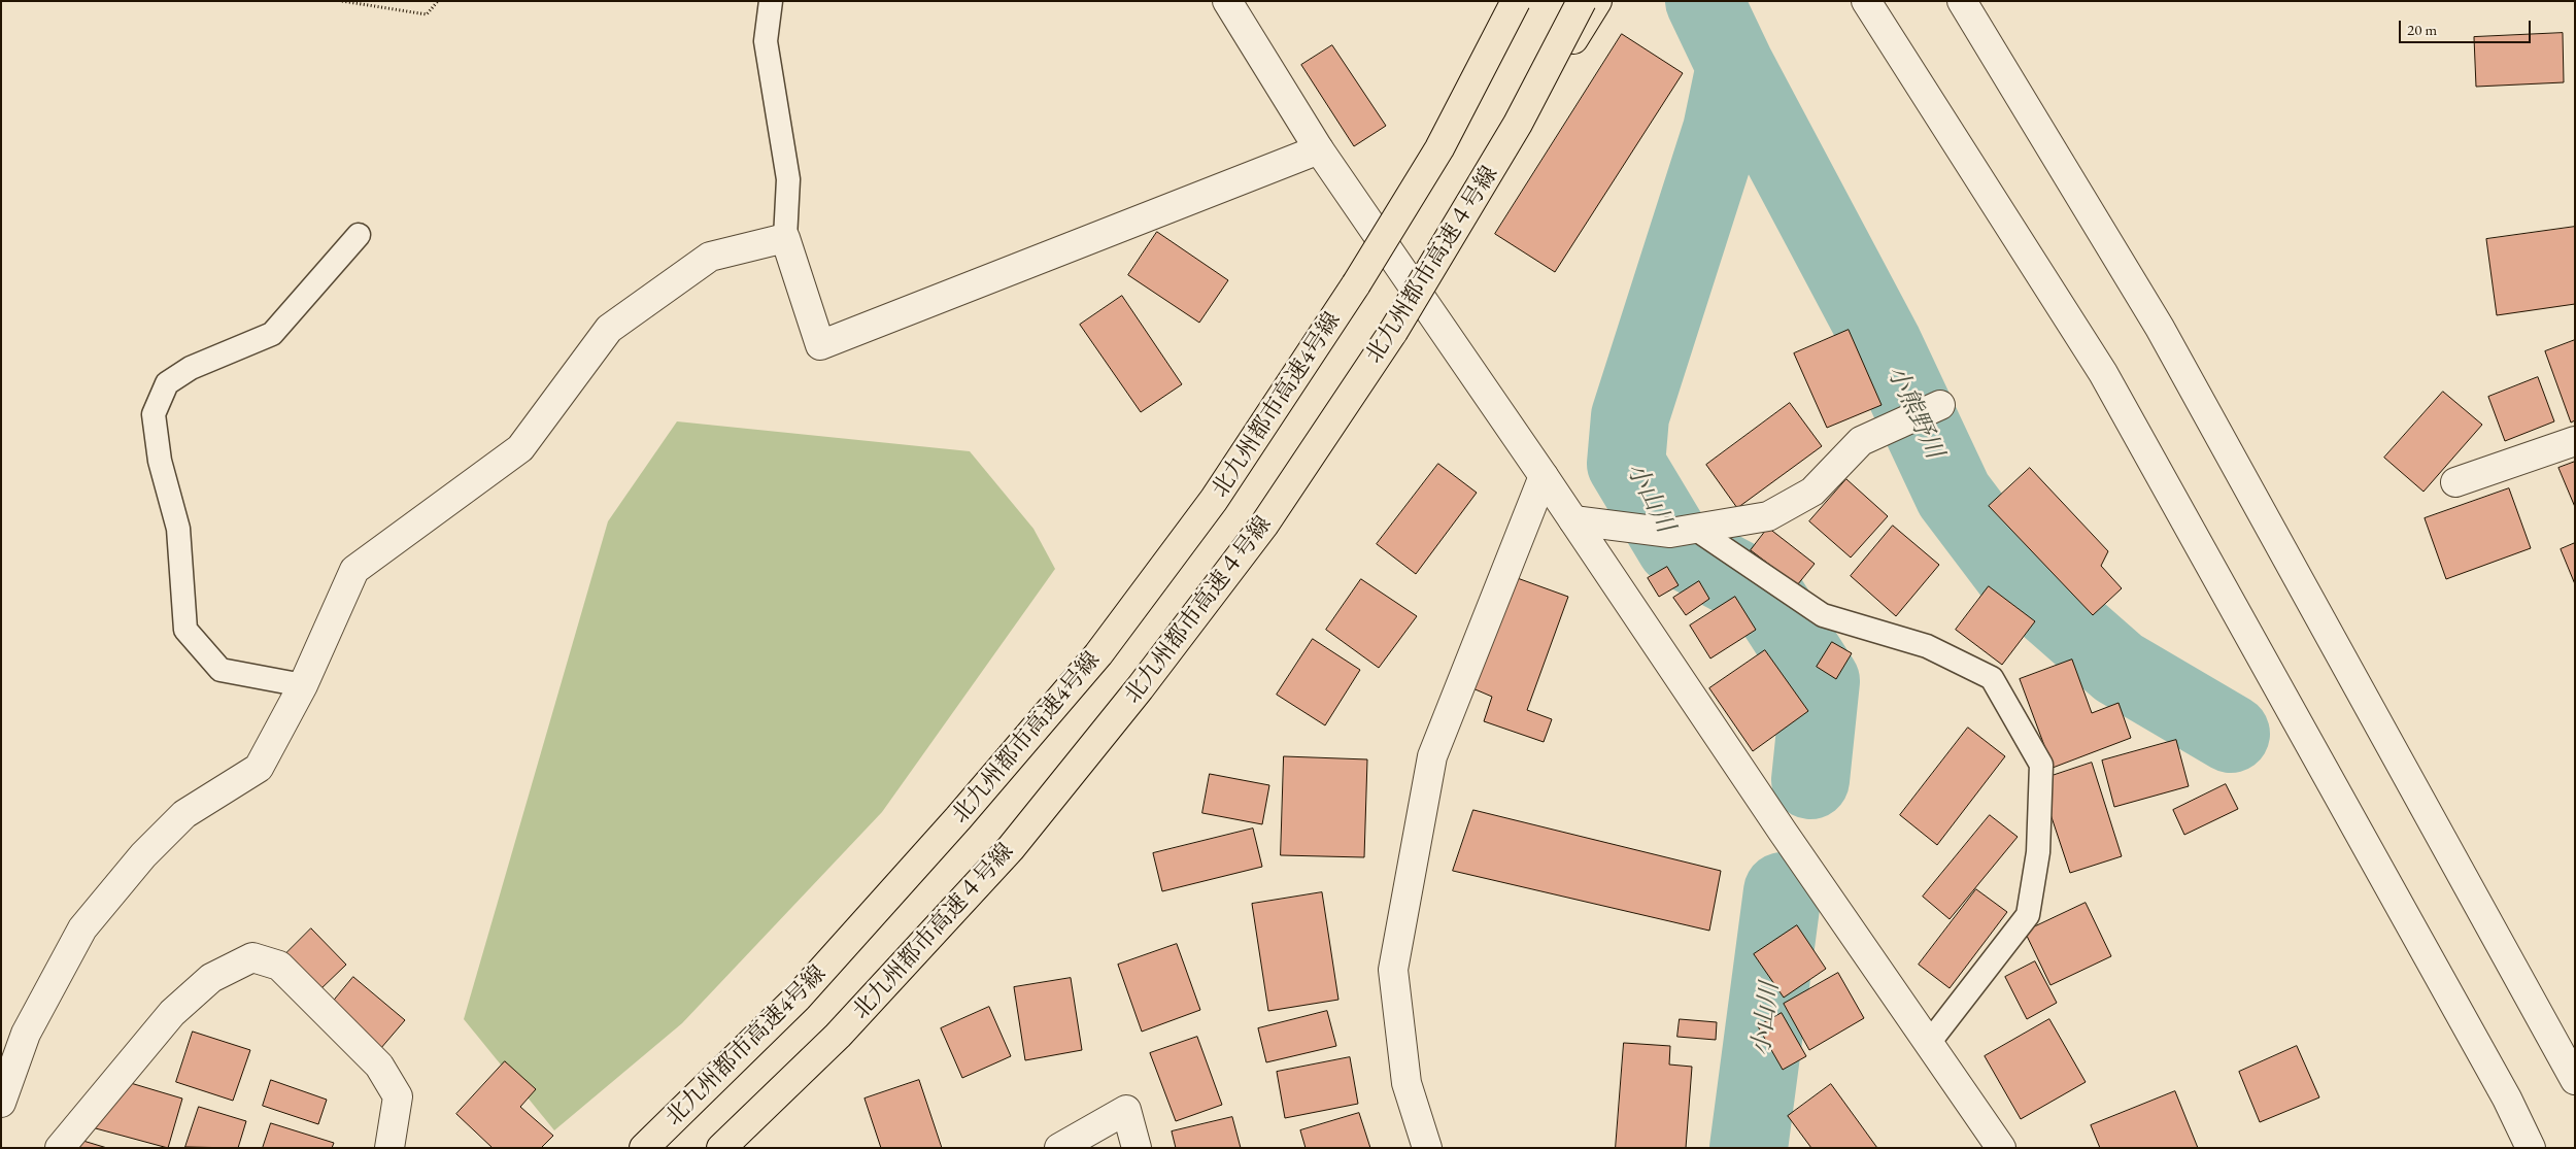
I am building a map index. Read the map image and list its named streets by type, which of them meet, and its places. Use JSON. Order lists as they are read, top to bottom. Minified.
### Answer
{"streets":{"highway":["北九州都市高速４号線","北九州都市高速4号線"]},"water":["小熊野川","小山川"],"scale_bar":"20 m"}
